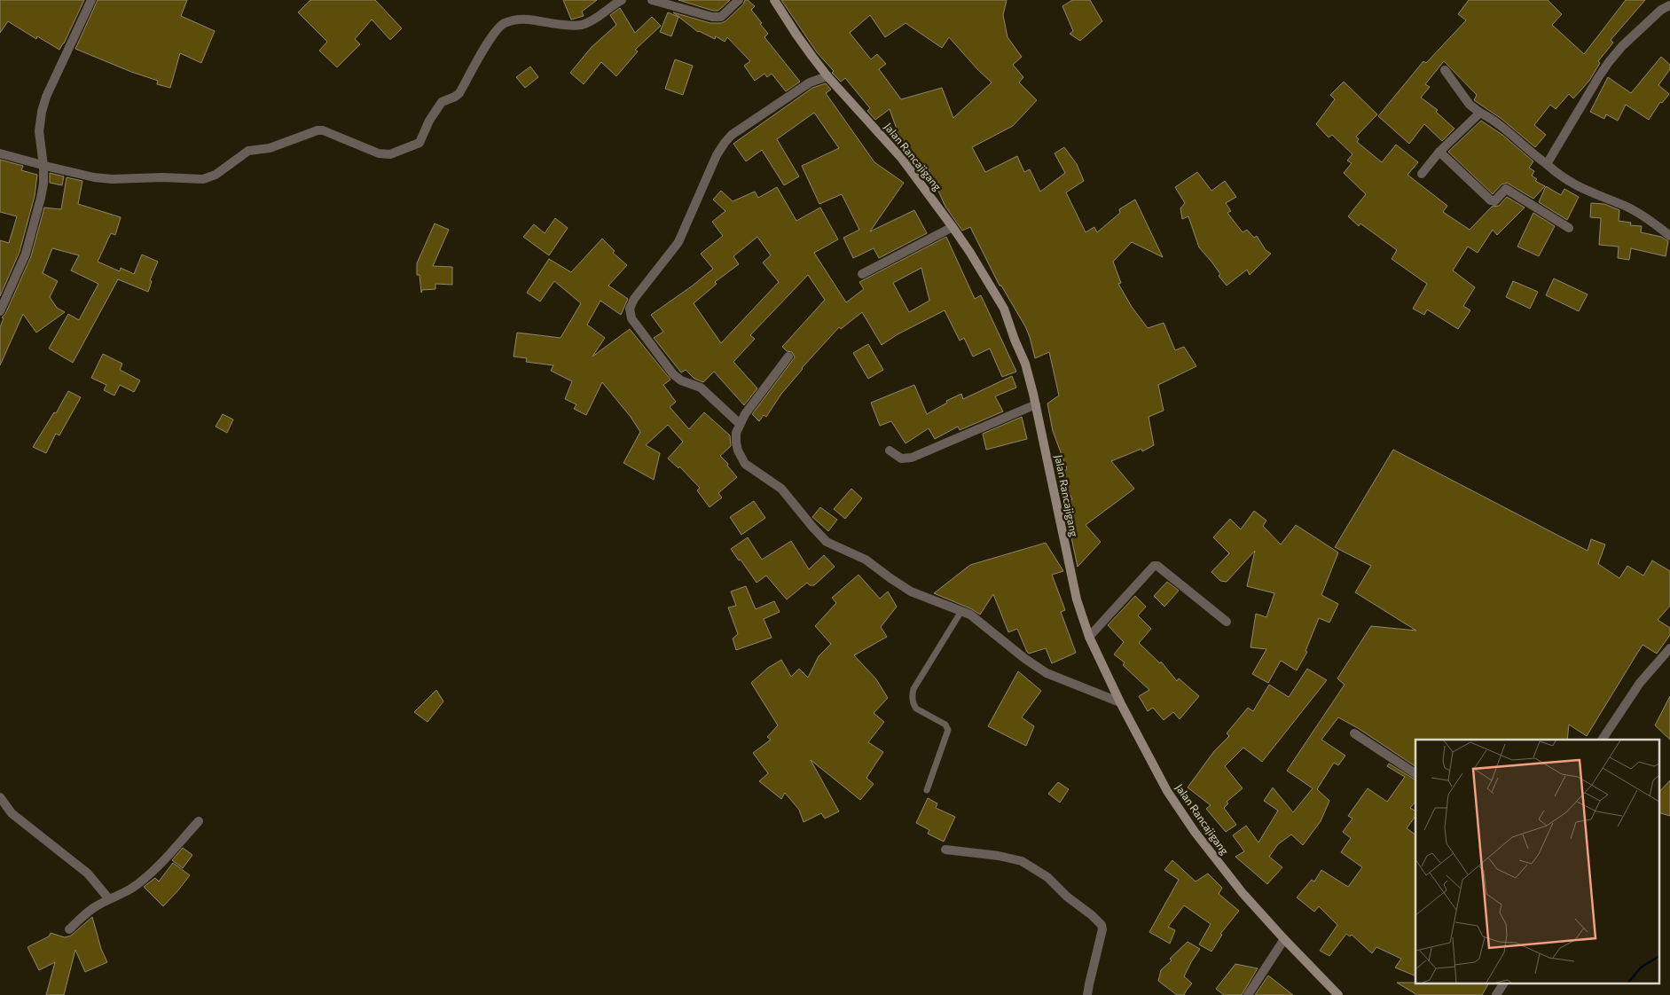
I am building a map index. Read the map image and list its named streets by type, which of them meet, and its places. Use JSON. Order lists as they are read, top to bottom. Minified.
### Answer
{"streets":{"main road":["Jalan Rancajigang"]}}
